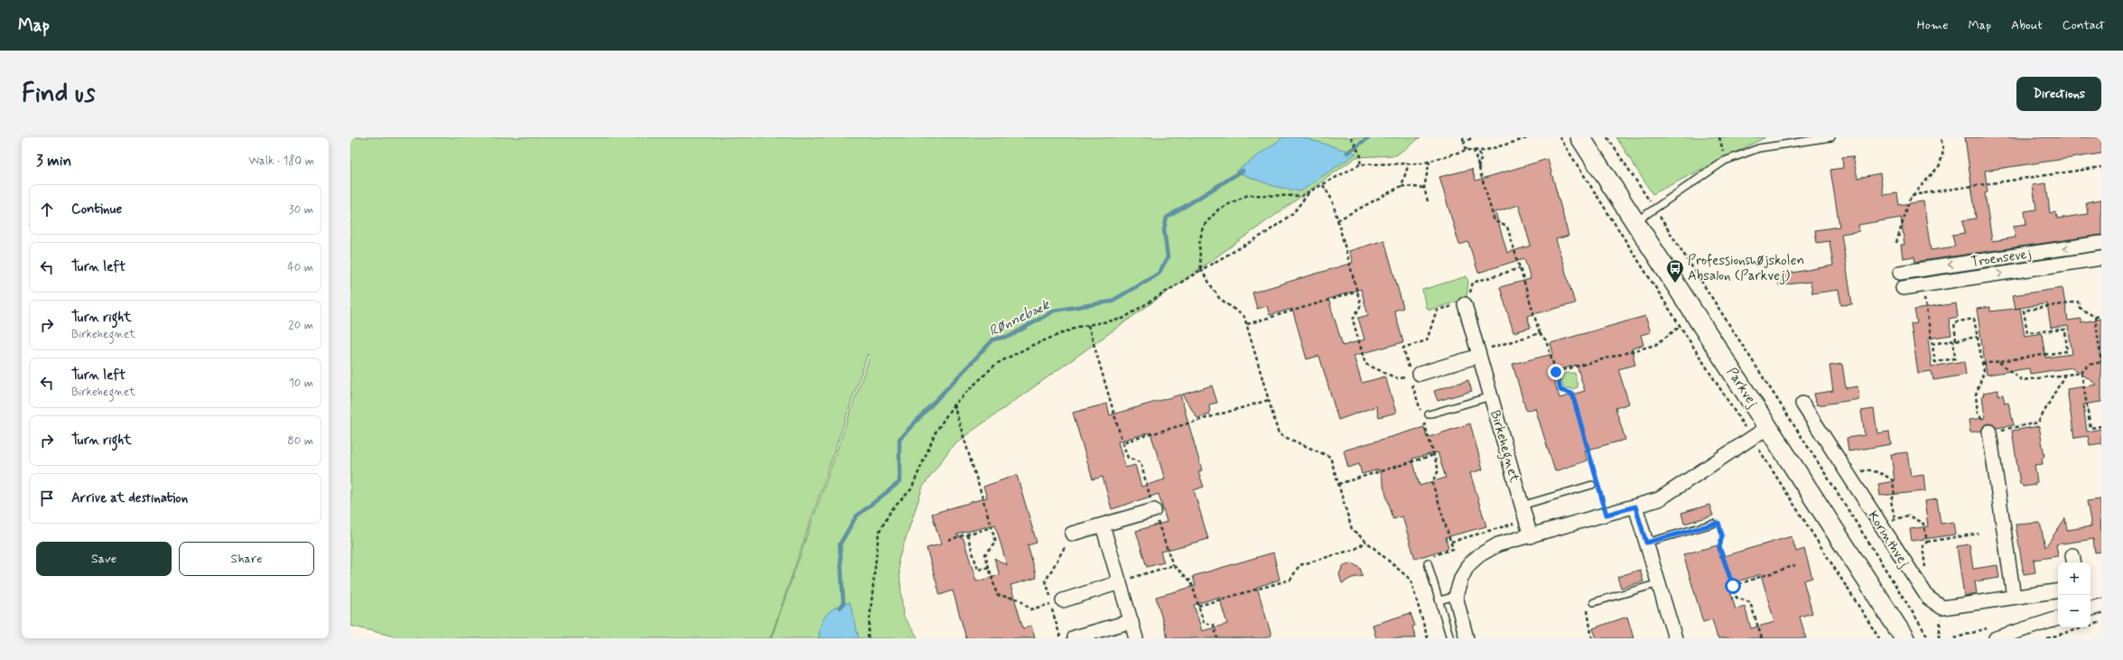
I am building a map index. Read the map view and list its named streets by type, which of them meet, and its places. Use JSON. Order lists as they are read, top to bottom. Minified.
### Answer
{"streets":{"street":["Troensevej","Parkvej","Birkehegnet","Korinthvej"]},"water":["Rønnebæk"],"places":{"bus stop":["Professionshøjskolen Absalon (Parkvej)"]},"page":{"header":"Map","nav":["Home","Map","About","Contact"],"buttons":["Directions",["Save","Share"]],"title":"Find us","heading":["3 min","Walk · 180 m"],"list":[["Continue","30 m"],["Turn left","40 m"],["Turn right","Birkehegnet","20 m"],["Turn left","Birkehegnet","10 m"],["Turn right","80 m"],"Arrive at destination"],"map_buttons":["+","−"]}}
